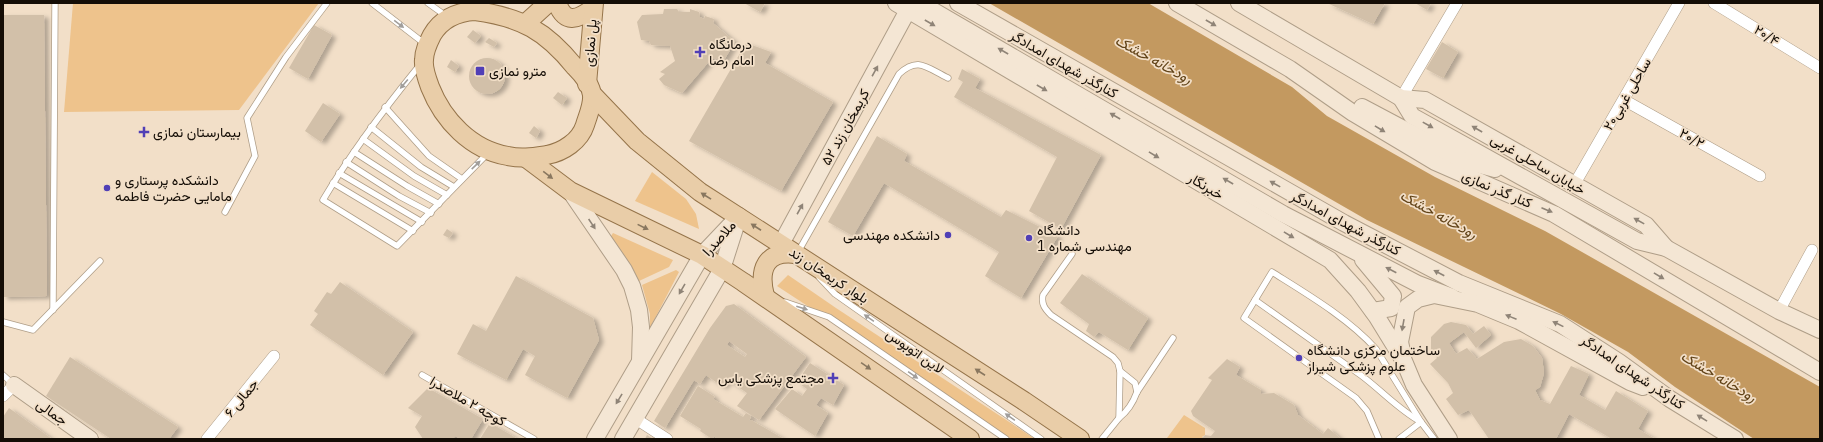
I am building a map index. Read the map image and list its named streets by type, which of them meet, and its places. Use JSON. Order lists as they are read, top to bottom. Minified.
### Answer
{"streets":{"main road":["پل نمازی","کنارگذر شهدای امدادگر","کریمخان زند ۵۲","خیابان ساحلی غربی","خبرنگار","کنار گذر نمازی","ملاصدرا","بلوار کریمخان زند","جمالی"],"street":["۲۰/۴","ساحلی غربی۲۰","۲۰/۲","۶ جمالی"],"lane":["لاین اتوبوس","کوچه ۲ ملاصدرا"]},"crossings":[["پل نمازی","بلوار کریمخان زند"],["ساحلی غربی۲۰","۲۰/۲"],["ساحلی غربی۲۰","خیابان ساحلی غربی"],["کریمخان زند ۵۲","خبرنگار"],["کریمخان زند ۵۲","بلوار کریمخان زند"],["ملاصدرا","بلوار کریمخان زند"],["بلوار کریمخان زند","لاین اتوبوس"]],"one_way":["کریمخان زند ۵۲"],"water":["رودخانه خشک"],"places":{"health":["درمانگاه امام رضا","بیمارستان نمازی","مجتمع پزشکی یاس"],"transit":["مترو نمازی"],"other":["دانشکده پرستاری و مامایی حضرت فاطمه","دانشکده مهندسی","دانشگاه مهندسی شماره 1","ساختمان مرکزی دانشگاه علوم پزشکی شیراز"]}}
